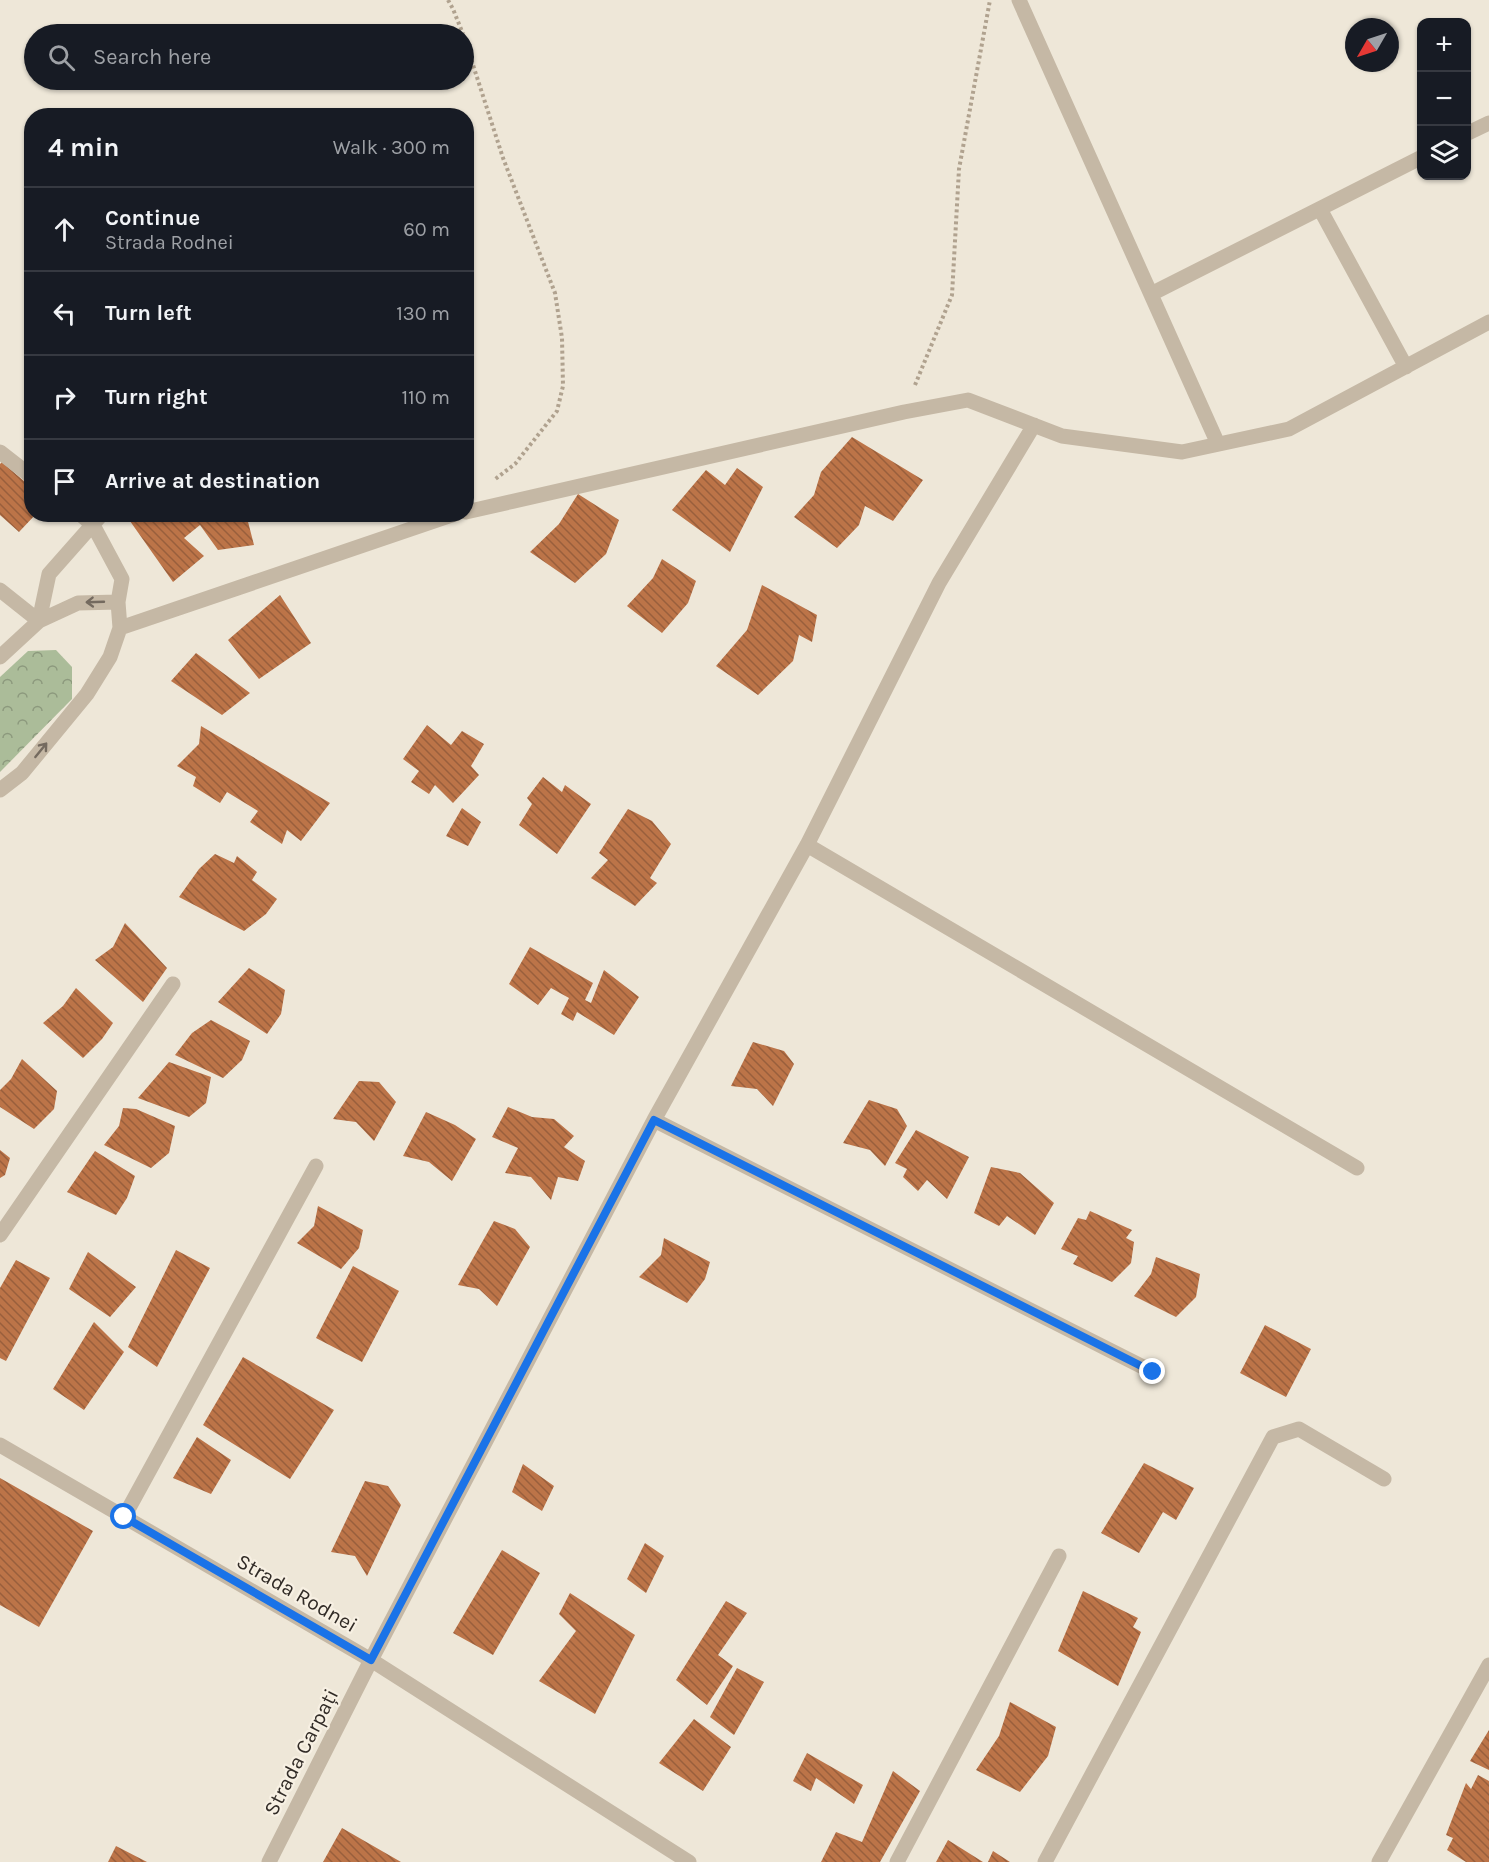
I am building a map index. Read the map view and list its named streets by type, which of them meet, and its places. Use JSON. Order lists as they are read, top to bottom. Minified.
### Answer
{"streets":{"street":["Strada Rodnei","Strada Carpați"]},"crossings":[["Strada Rodnei","Strada Carpați"]],"north":"bottom left","page":{"map_buttons":["+","−"],"search":"Search here","heading":["4 min","Walk · 300 m"],"list":[["Continue","Strada Rodnei","60 m"],["Turn left","130 m"],["Turn right","110 m"],"Arrive at destination"]}}
